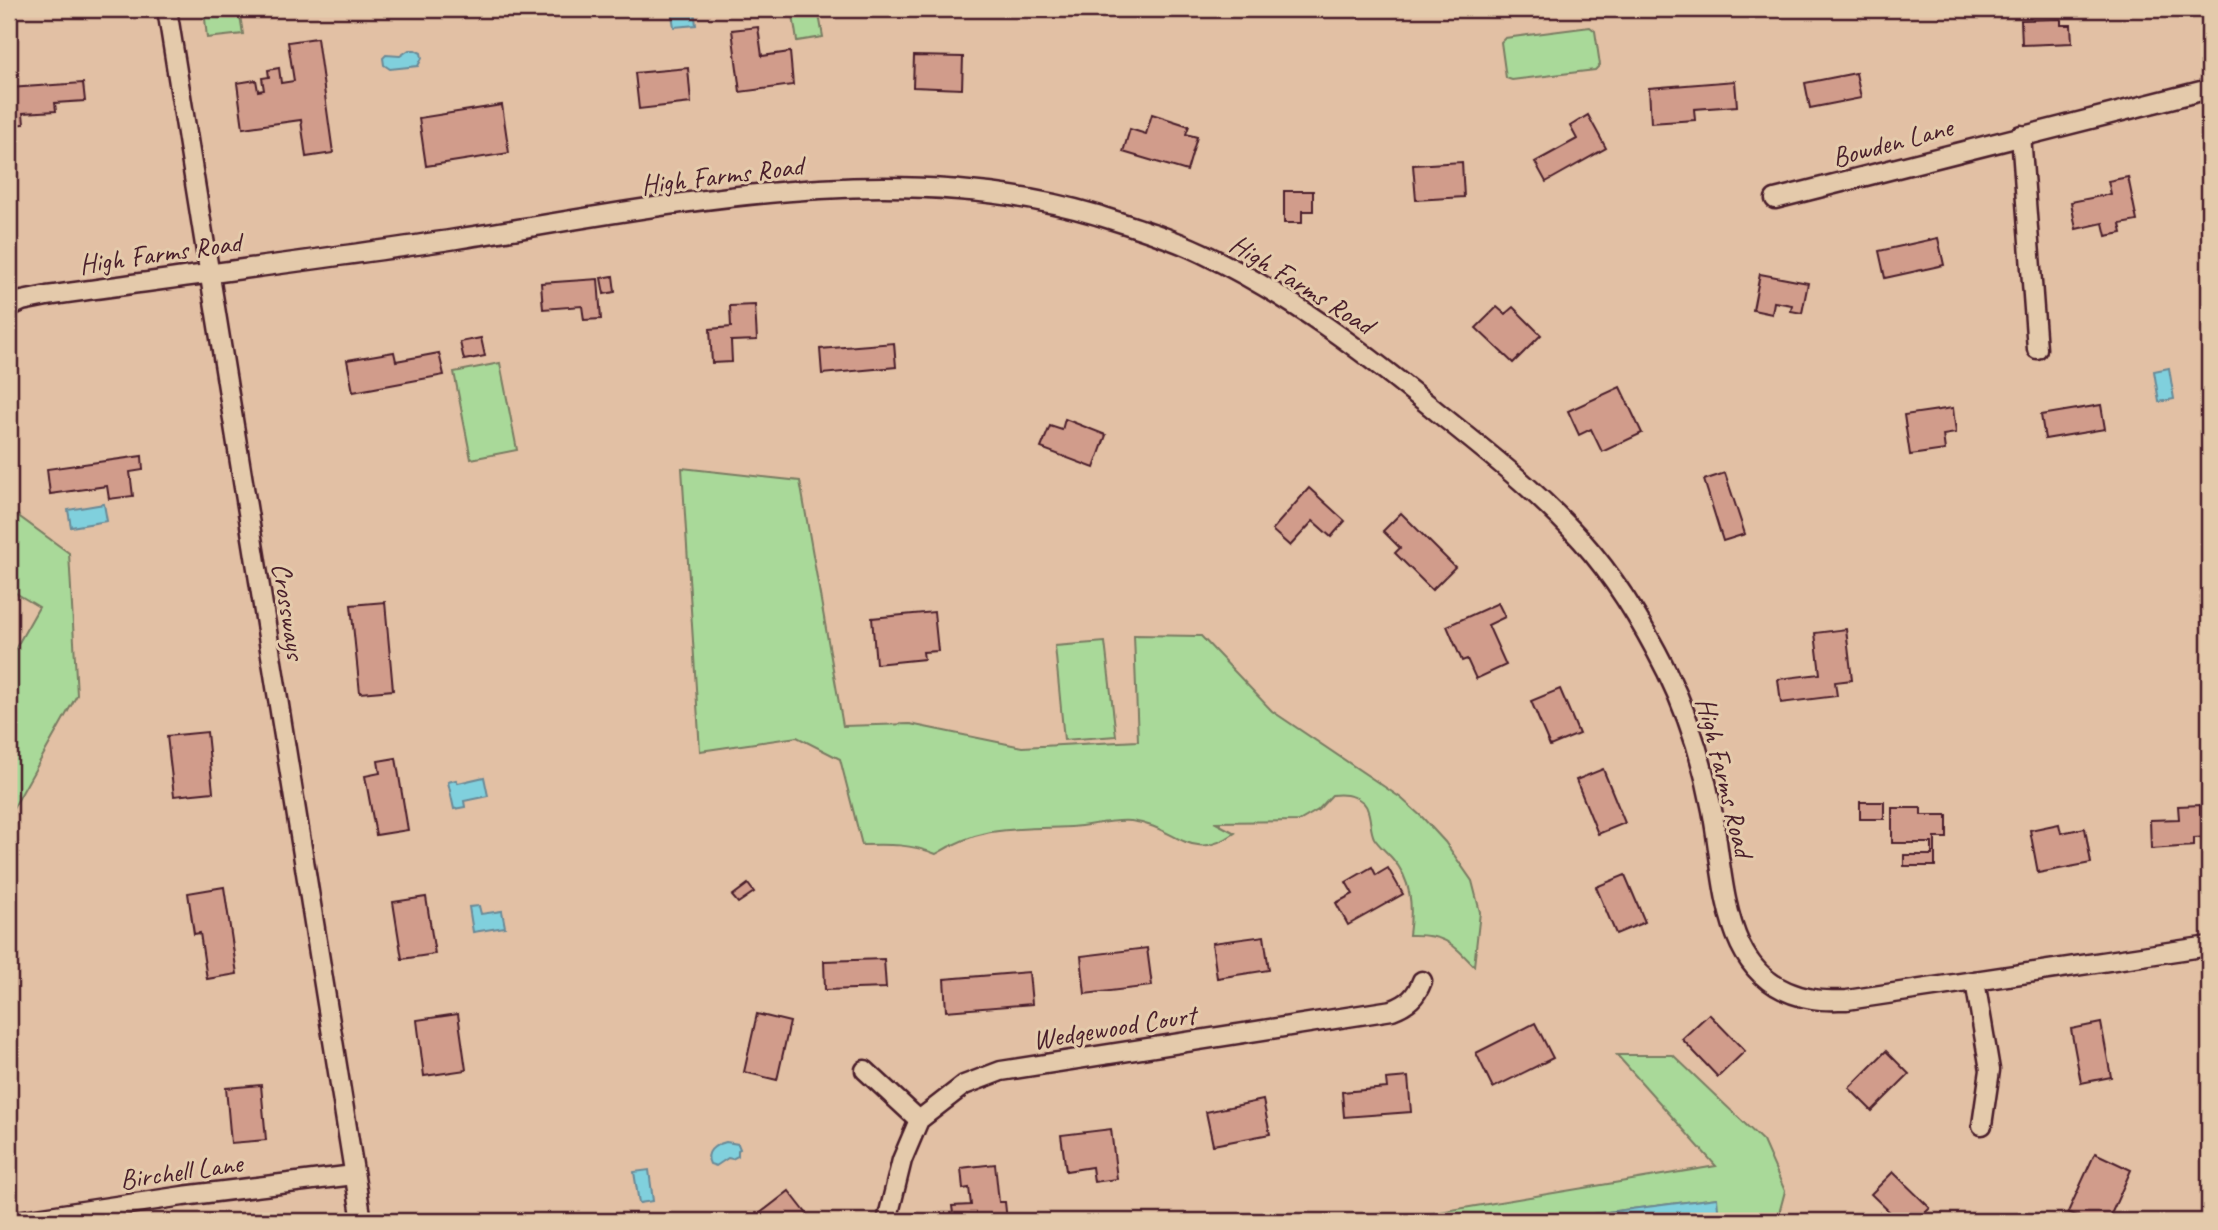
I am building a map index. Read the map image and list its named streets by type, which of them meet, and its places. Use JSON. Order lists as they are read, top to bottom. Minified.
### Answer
{"streets":{"street":["Bowden Lane","High Farms Road","Crossways","Wedgewood Court","Birchell Lane"]},"crossings":[["High Farms Road","Crossways"],["Crossways","Birchell Lane"]]}
